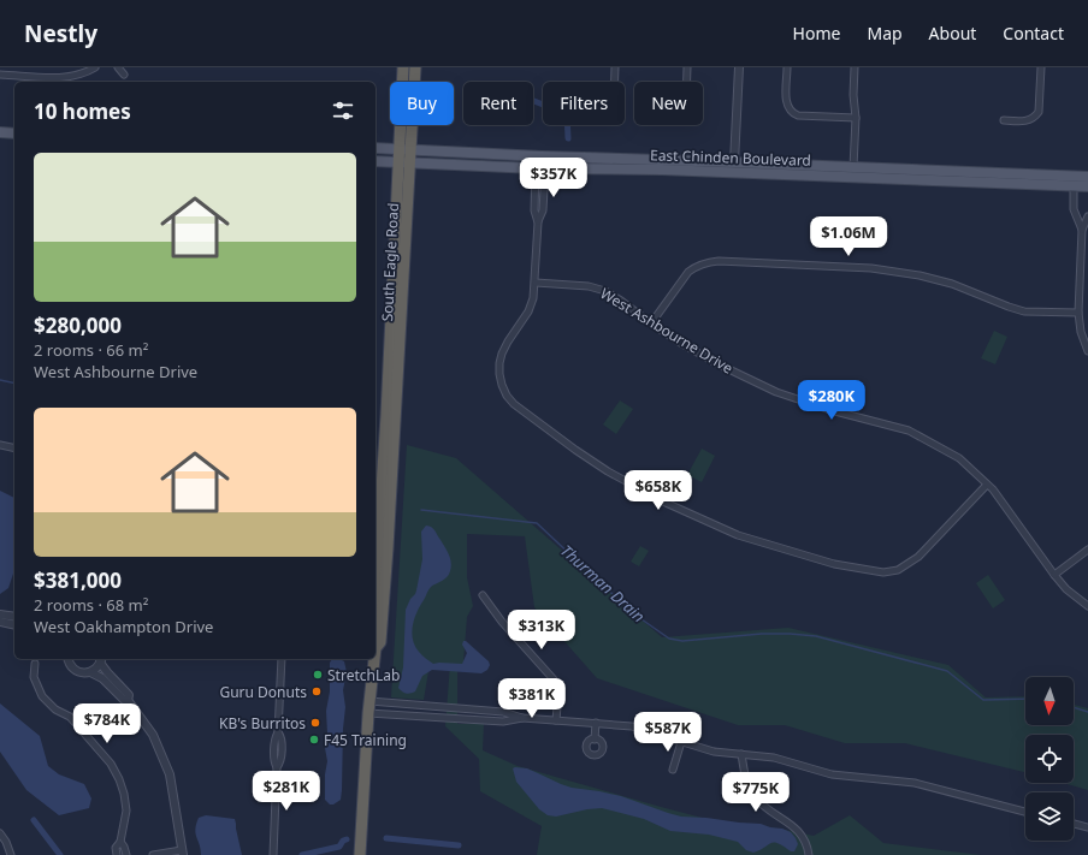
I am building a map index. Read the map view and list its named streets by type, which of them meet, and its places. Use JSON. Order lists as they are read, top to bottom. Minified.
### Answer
{"streets":{"highway":["South Eagle Road"],"main road":["East Chinden Boulevard"],"street":["West Ashbourne Drive"]},"crossings":[["East Chinden Boulevard","South Eagle Road"]],"water":["Thurman Drain"],"places":["StretchLab","Guru Donuts","KB's Burritos","F45 Training"],"north":"bottom","page":{"header":"Nestly","nav":["Home","Map","About","Contact"],"chip":["Buy","Rent","Filters","New"],"heading":"10 homes","list":[{"name":"$280,000","note":"2 rooms · 66 m² · West Ashbourne Drive"},{"name":"$381,000","note":"2 rooms · 68 m² · West Oakhampton Drive"}],"price":["$357K","$1.06M","$280K","$658K","$313K","$381K","$784K","$587K","$281K","$775K"]}}
